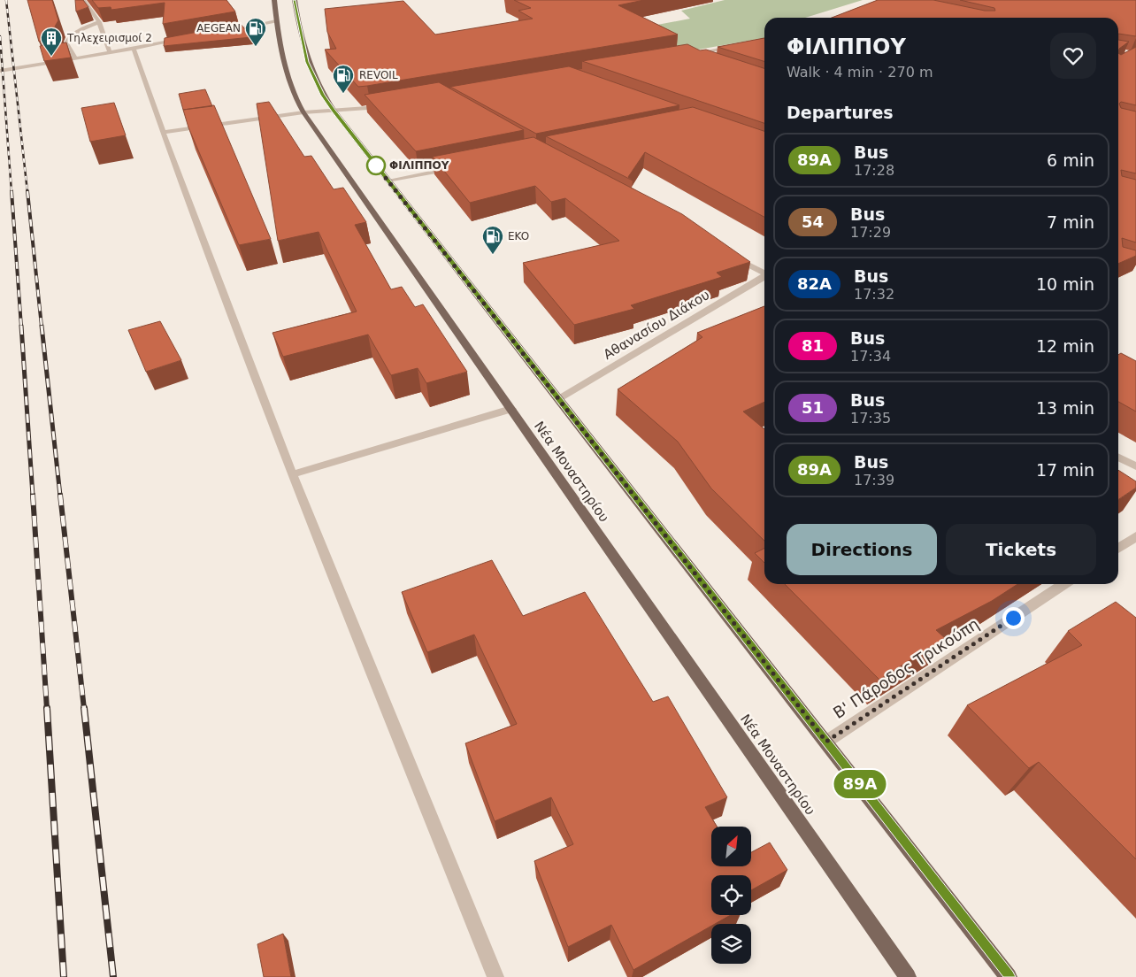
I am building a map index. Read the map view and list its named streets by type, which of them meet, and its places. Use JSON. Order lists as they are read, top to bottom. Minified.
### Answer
{"streets":{"main road":["Νέα Μοναστηρίου"],"street":["Αθανασίου Διάκου","Β' Πάροδος Τρικούπη"]},"places":{"fuel station":["AEGEAN","REVOIL","EKO"],"building":["Τηλεχειρισμοί 2"],"other":["ΦΙΛΙΠΠΟΥ"]},"lines":["bus line 89Α"],"north":"top right","page":{"on_map":"89Α","heading":[["ΦΙΛΙΠΠΟΥ","Walk · 4 min · 270 m"],"Departures"],"list":[{"mark":"89Α","name":"Bus","note":"17:28","value":"6 min"},{"mark":"54","name":"Bus","note":"17:29","value":"7 min"},{"mark":"82Α","name":"Bus","note":"17:32","value":"10 min"},{"mark":"81","name":"Bus","note":"17:34","value":"12 min"},{"mark":"51","name":"Bus","note":"17:35","value":"13 min"},{"mark":"89Α","name":"Bus","note":"17:39","value":"17 min"}],"buttons":["Directions","Tickets"]}}
